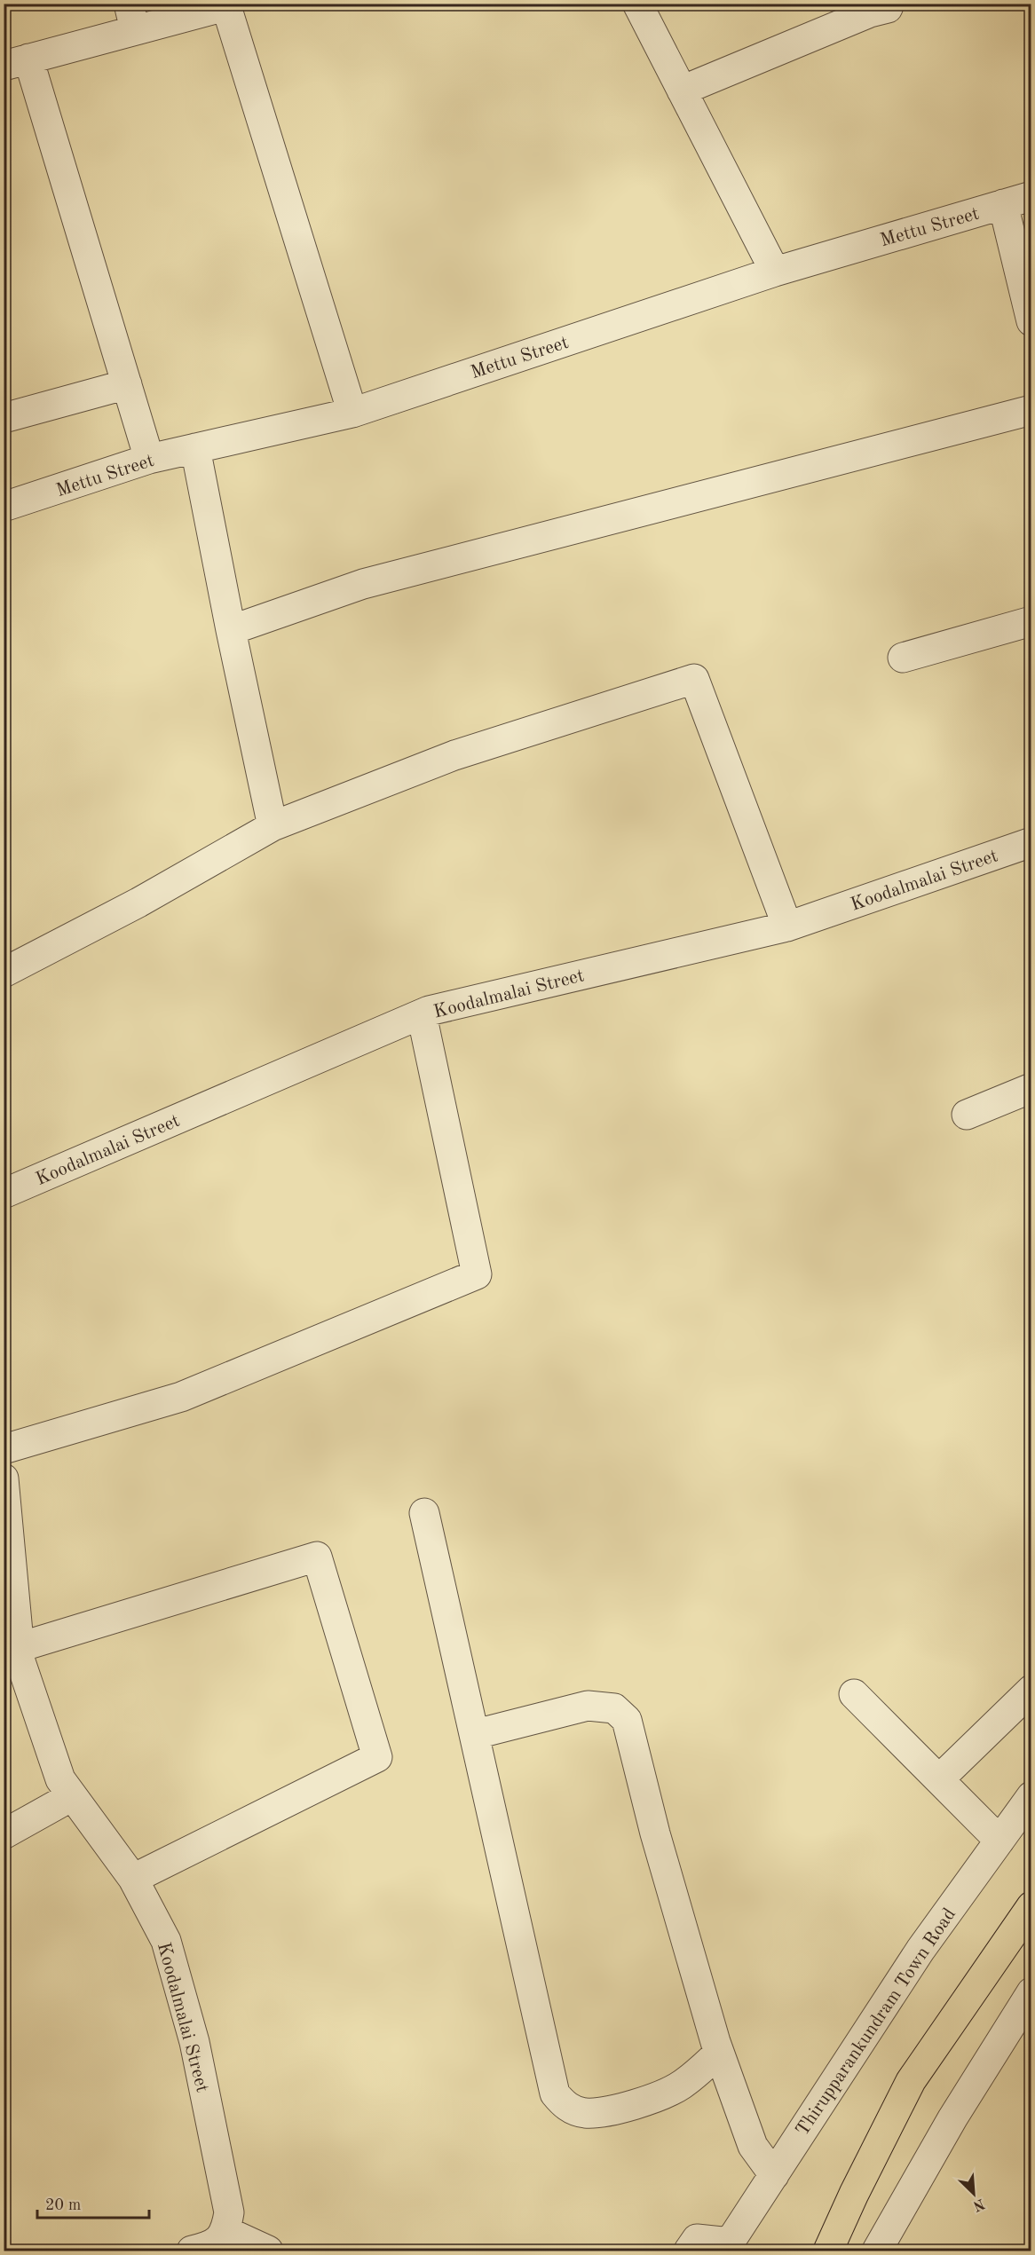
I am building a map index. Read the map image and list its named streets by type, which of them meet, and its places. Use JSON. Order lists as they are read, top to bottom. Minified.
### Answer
{"streets":{"street":["Mettu Street","Koodalmalai Street","Thirupparankundram Town Road"]},"scale_bar":"20 m","north":"bottom right"}
